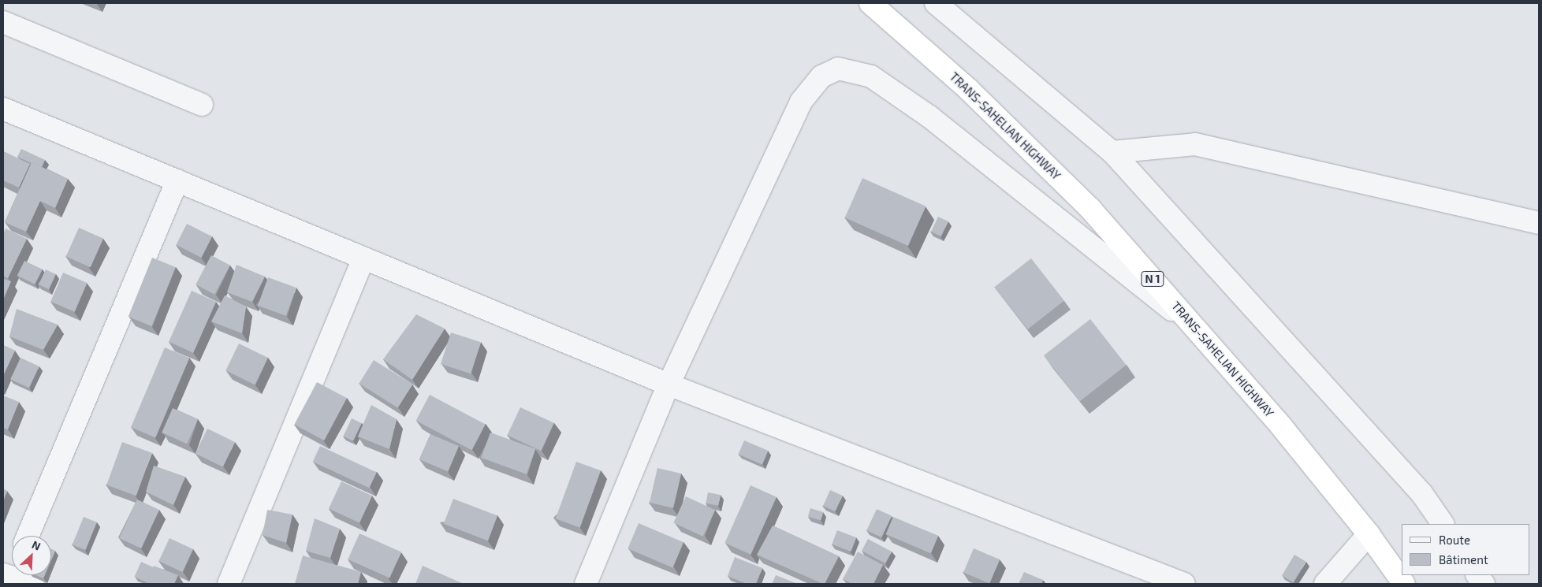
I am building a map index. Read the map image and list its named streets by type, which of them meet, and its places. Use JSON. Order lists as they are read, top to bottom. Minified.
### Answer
{"streets":{"highway":["TRANS-SAHELIAN HIGHWAY","N 1"]},"legend":["Route","Bâtiment"],"north":"top right"}
